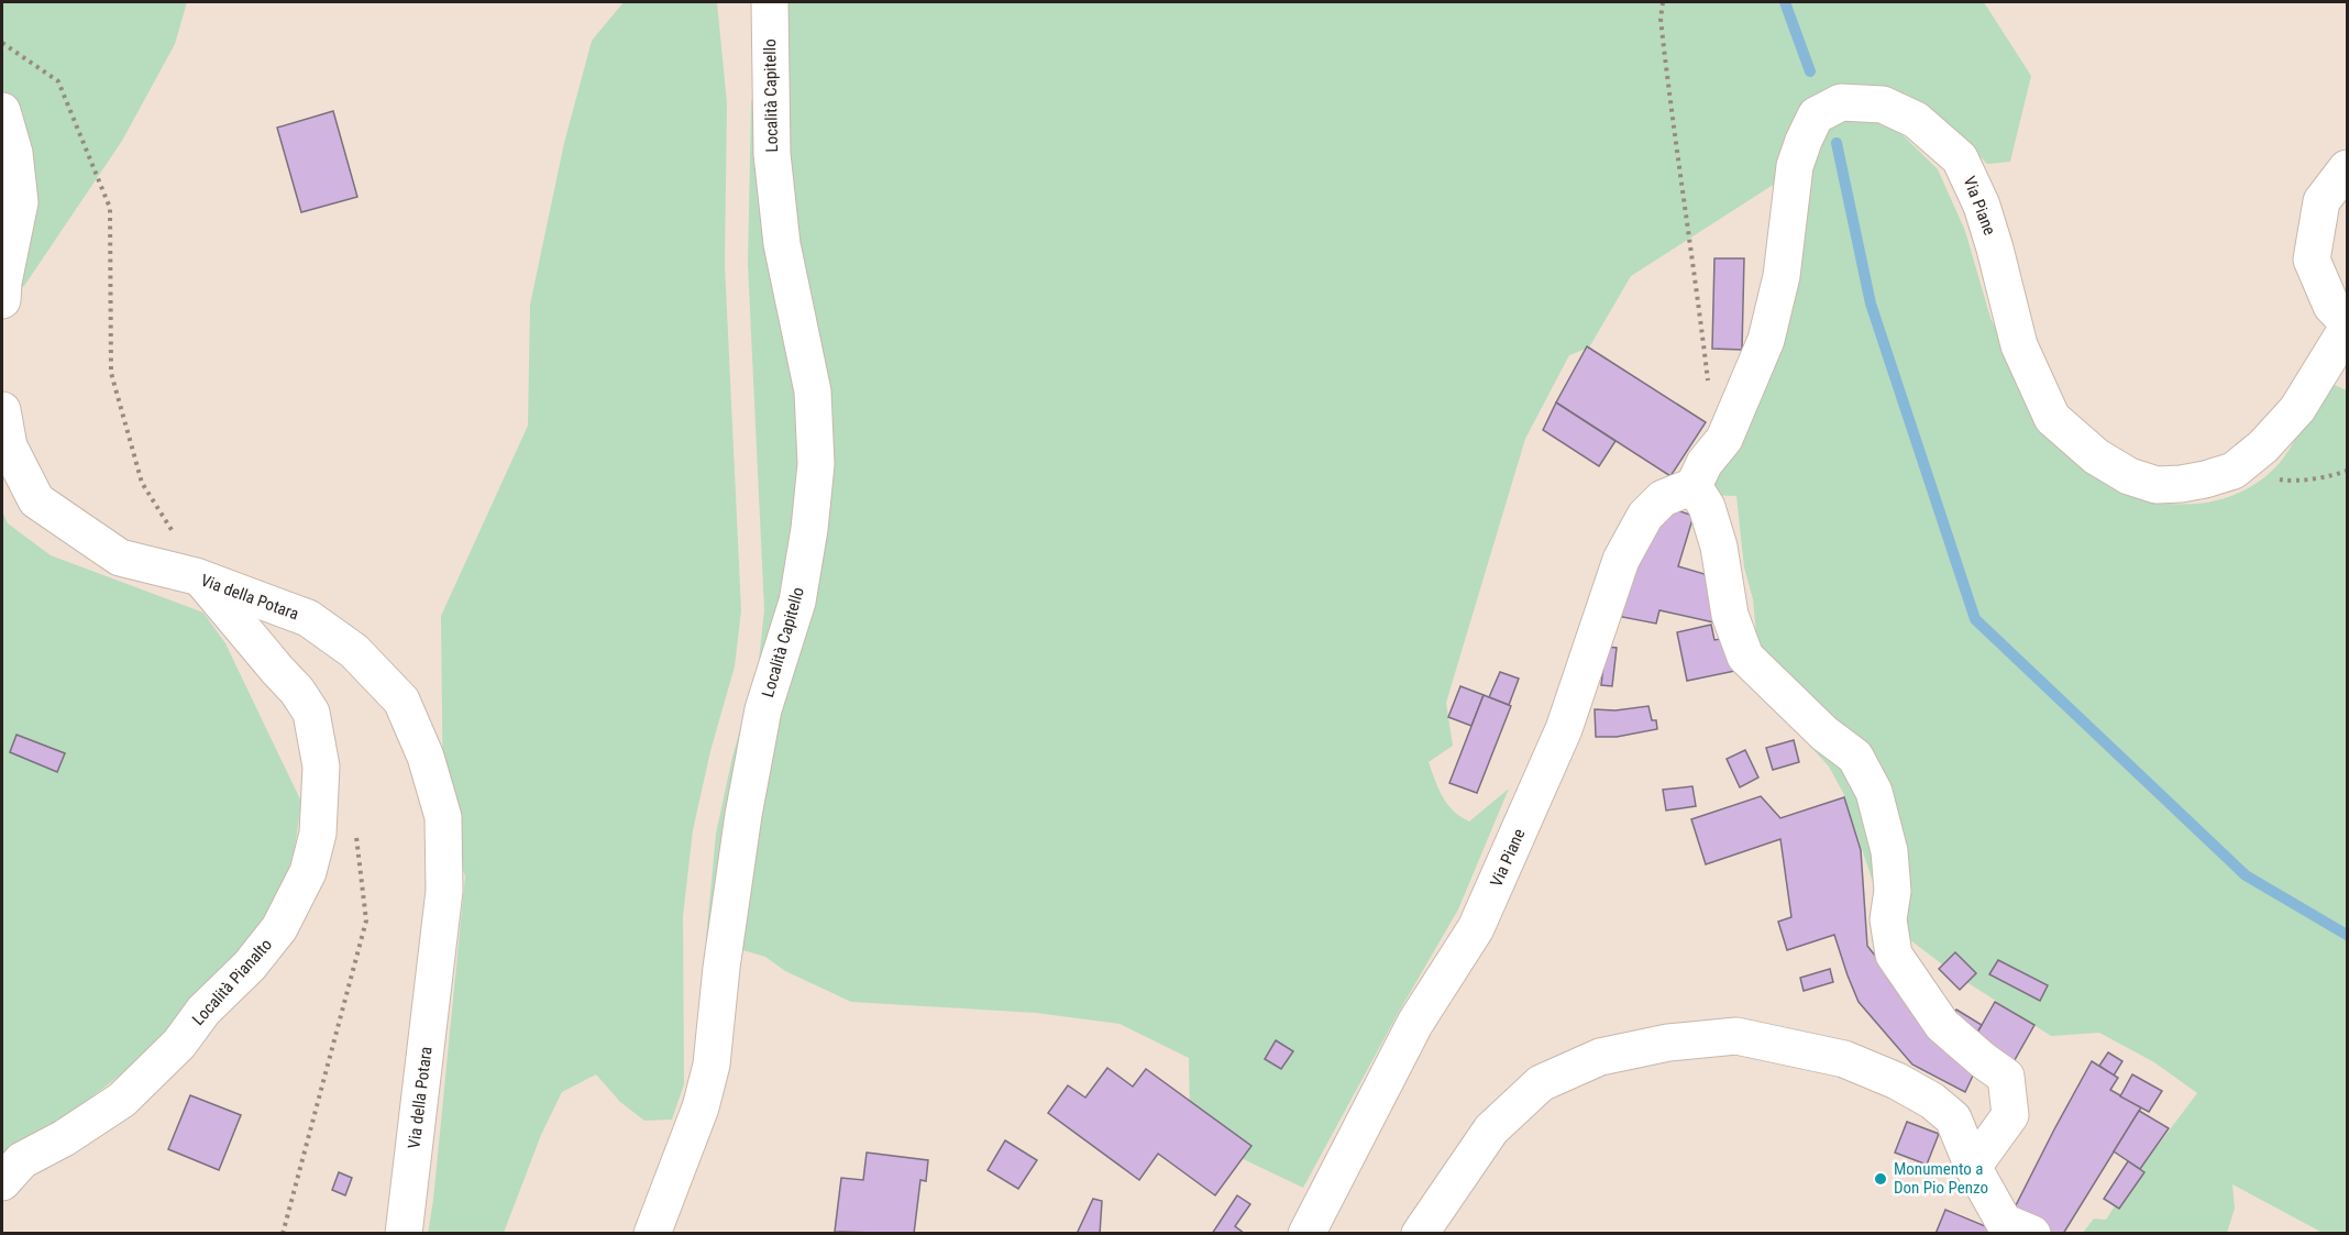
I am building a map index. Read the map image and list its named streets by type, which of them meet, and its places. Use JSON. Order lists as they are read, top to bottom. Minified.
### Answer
{"streets":{"street":["Località Capitello","Via Piane","Via della Potara","Località Pianalto"]},"crossings":[["Via della Potara","Località Pianalto"]],"places":["Monumento a Don Pio Penzo"]}
